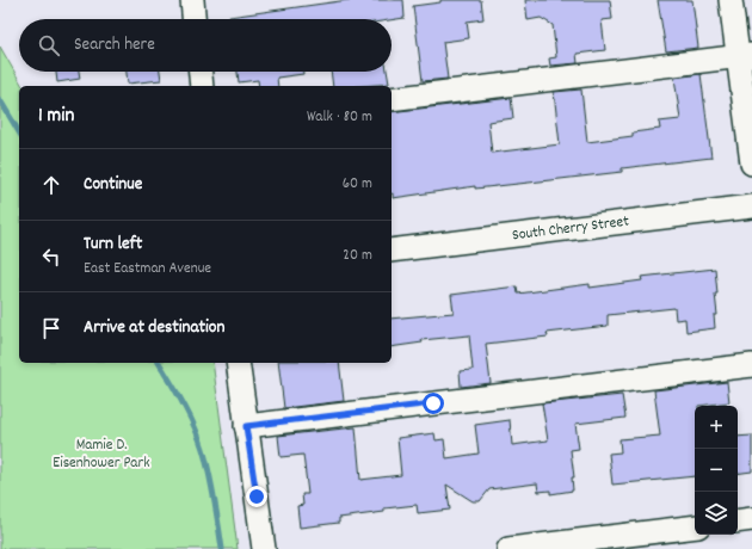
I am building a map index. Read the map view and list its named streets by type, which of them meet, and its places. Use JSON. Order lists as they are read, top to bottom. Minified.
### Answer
{"streets":{"street":["South Cherry Street"]},"parks":["Mamie D. Eisenhower Park"],"page":{"search":"Search here","heading":["1 min","Walk · 80 m"],"list":[["Continue","60 m"],["Turn left","East Eastman Avenue","20 m"],"Arrive at destination"],"map_buttons":["+","−"]}}
